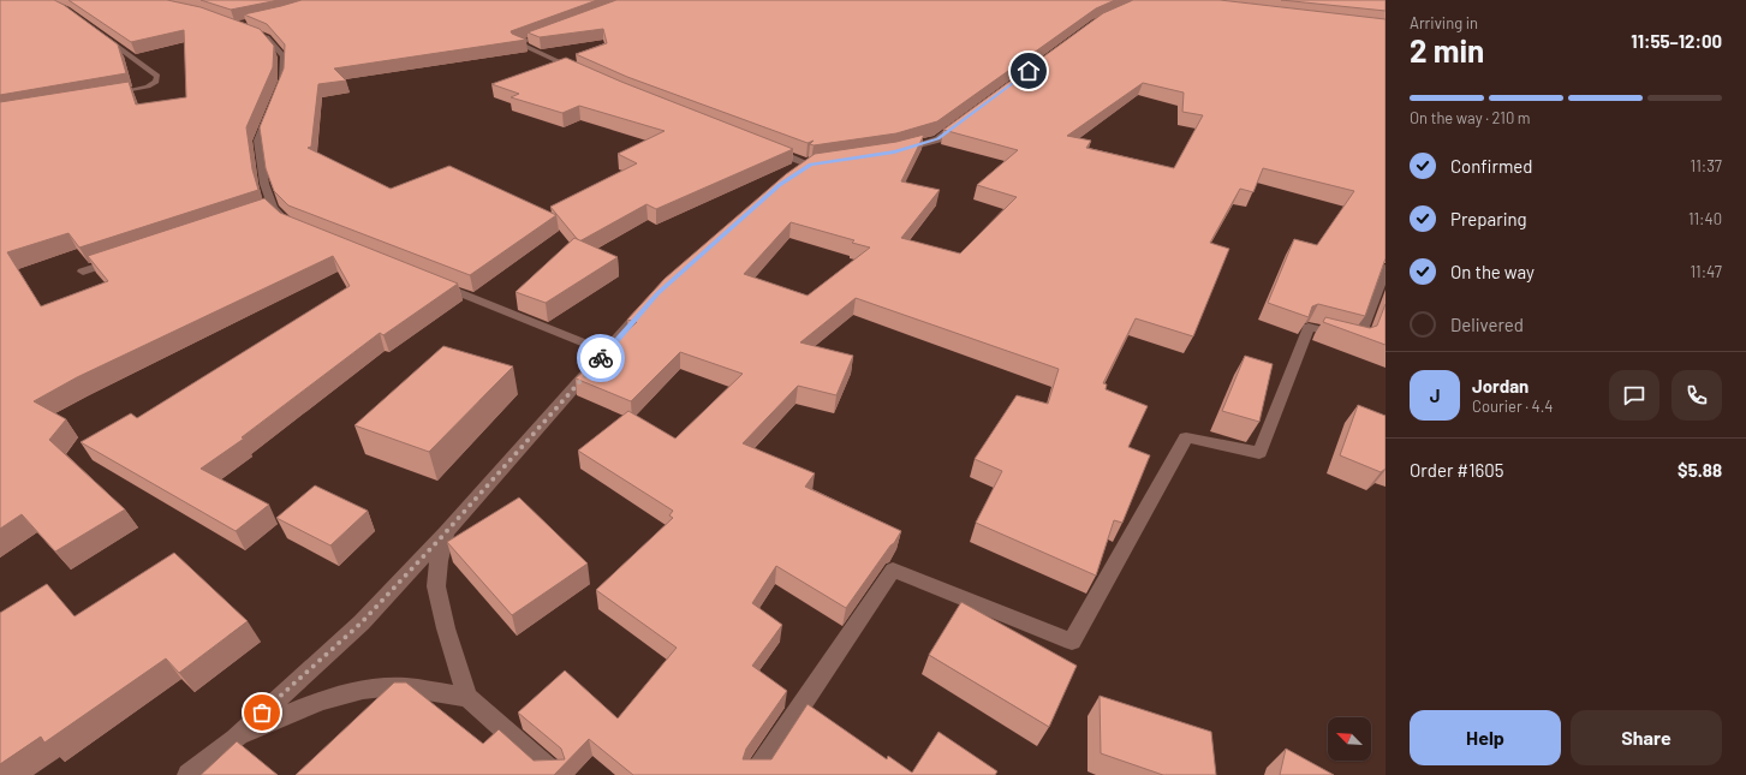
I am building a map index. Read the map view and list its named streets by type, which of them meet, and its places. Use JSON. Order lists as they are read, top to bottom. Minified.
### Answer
{"north":"top left","page":{"heading":["2 min","Arriving in","11:55–12:00"],"panel":["Jordan","Courier · 4.4","Order #1605","$5.88"],"bar":"On the way · 210 m","list":[["Confirmed","11:37"],["Preparing","11:40"],["On the way","11:47"],"Delivered"],"round":"J","buttons":["Help","Share"]}}
